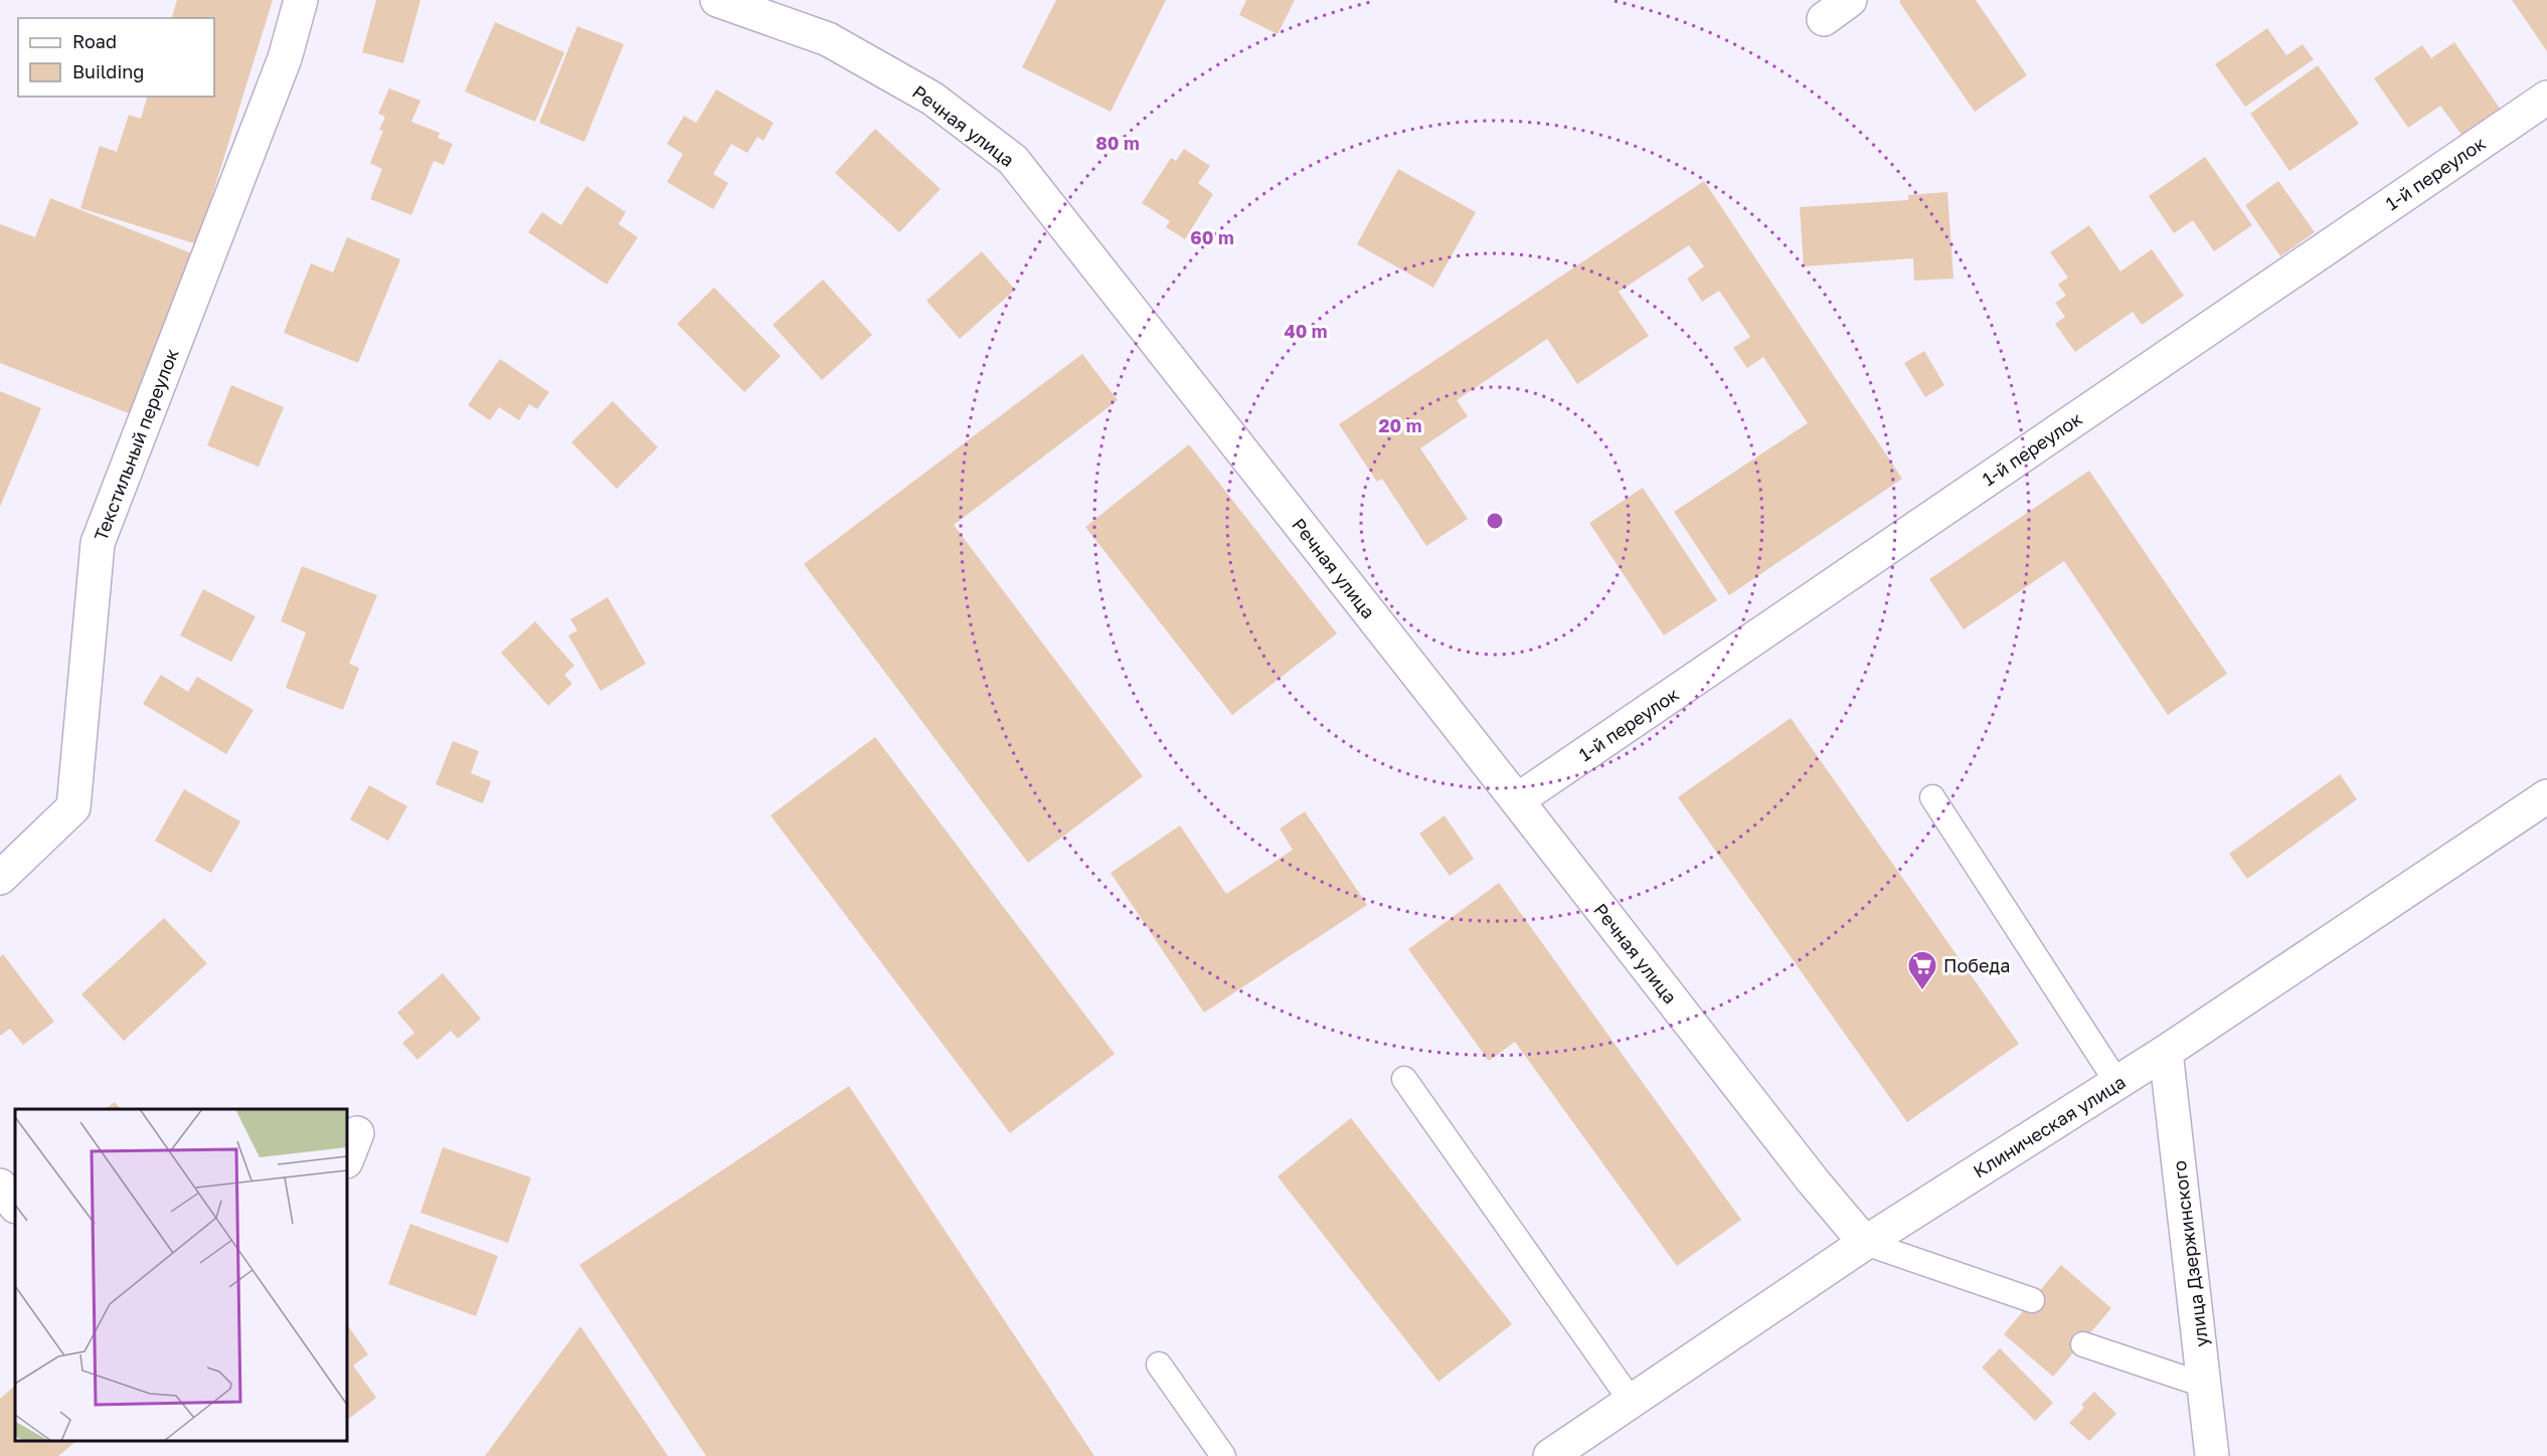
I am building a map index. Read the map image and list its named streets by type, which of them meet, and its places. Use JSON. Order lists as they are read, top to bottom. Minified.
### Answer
{"streets":{"street":["Речная улица","1-й переулок","Текстильный переулок","Клиническая улица","улица Дзержинского"]},"crossings":[["Речная улица","1-й переулок"],["Речная улица","Клиническая улица"],["Клиническая улица","улица Дзержинского"]],"places":{"supermarket":["Победа"]},"legend":["Road","Building"],"rings":["80 m","60 m","40 m","20 m"]}
